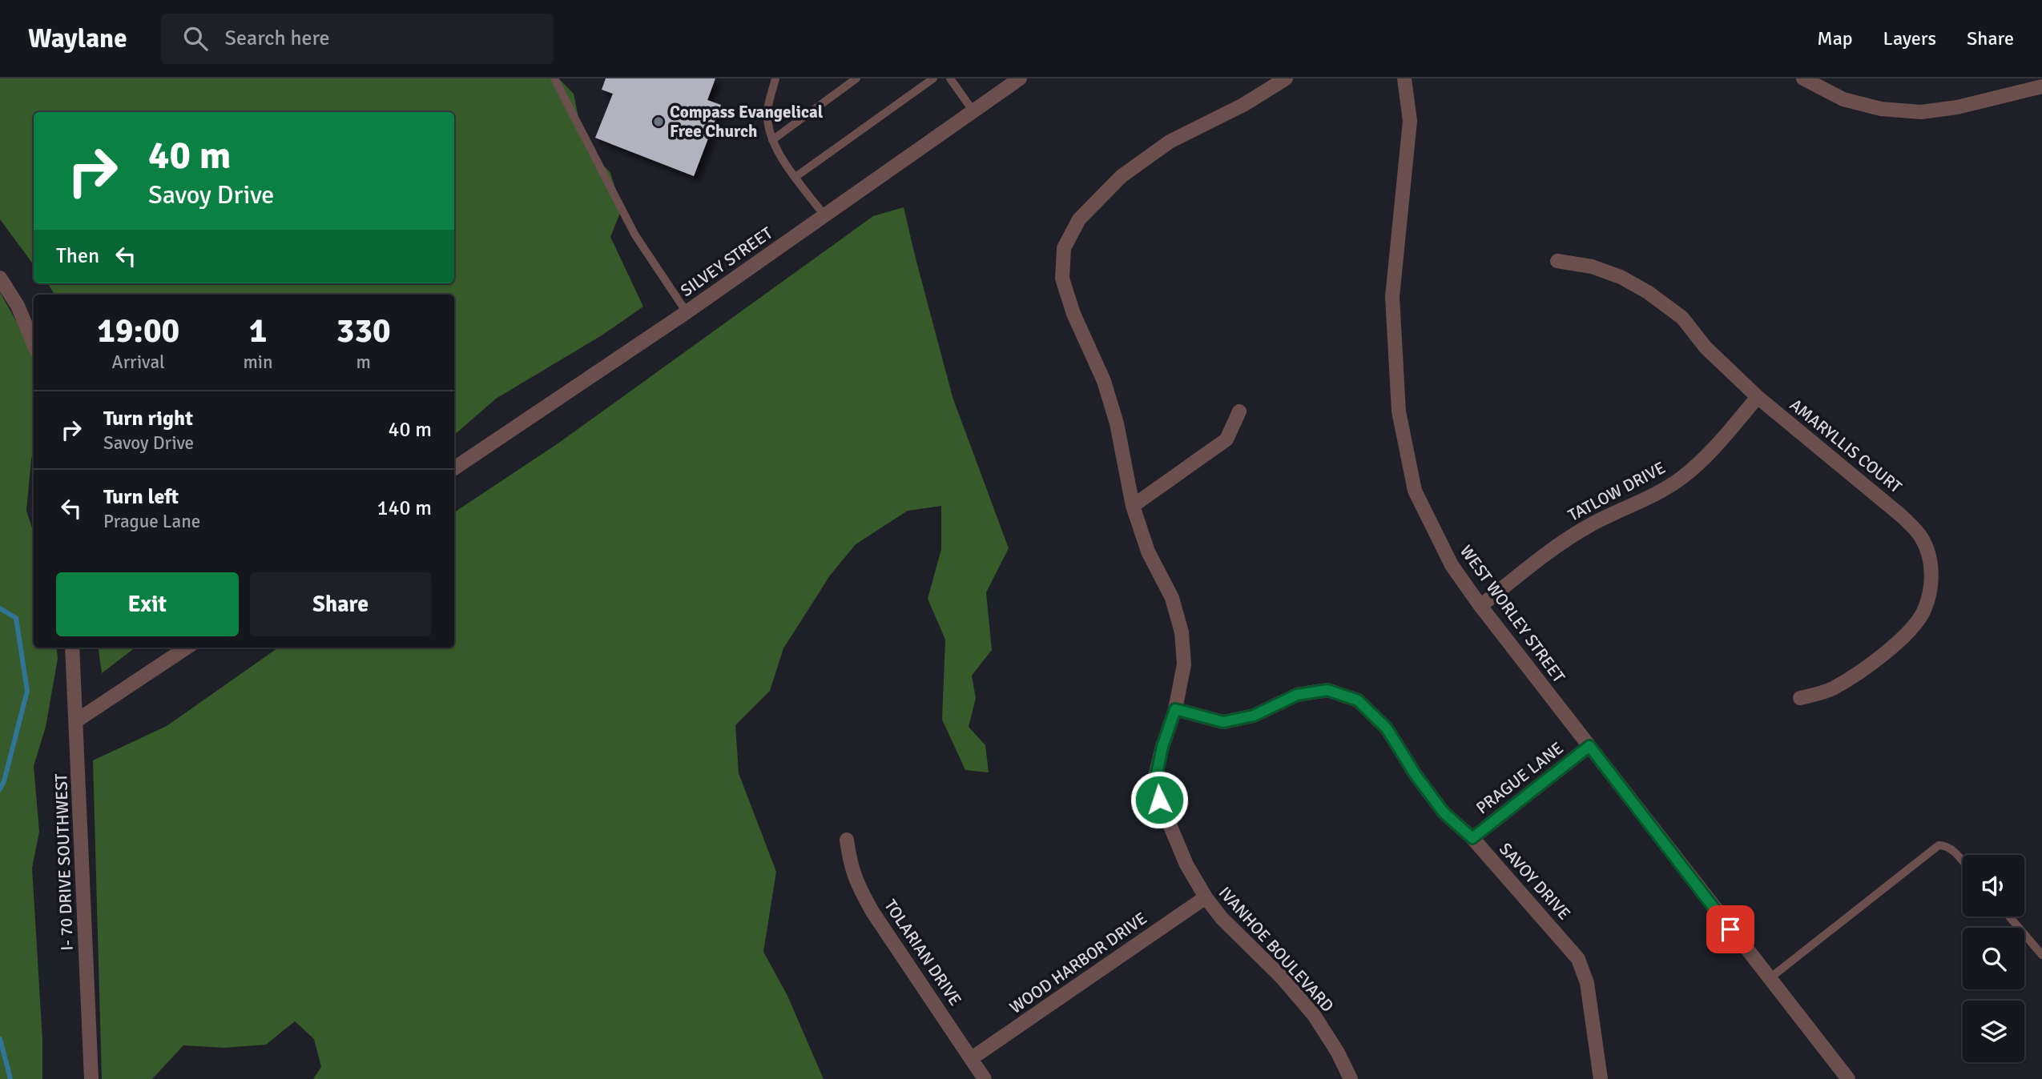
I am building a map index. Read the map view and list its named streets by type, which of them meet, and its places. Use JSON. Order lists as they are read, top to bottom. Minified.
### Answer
{"streets":{"street":["SILVEY STREET","AMARYLLIS COURT","TATLOW DRIVE","WEST WORLEY STREET","PRAGUE LANE","I- 70 DRIVE SOUTHWEST","SAVOY DRIVE","IVANHOE BOULEVARD","TOLARIAN DRIVE","WOOD HARBOR DRIVE"]},"crossings":[["AMARYLLIS COURT","TATLOW DRIVE"],["TATLOW DRIVE","WEST WORLEY STREET"],["WEST WORLEY STREET","PRAGUE LANE"],["PRAGUE LANE","SAVOY DRIVE"],["SAVOY DRIVE","IVANHOE BOULEVARD"],["IVANHOE BOULEVARD","WOOD HARBOR DRIVE"],["TOLARIAN DRIVE","WOOD HARBOR DRIVE"]],"places":["Compass Evangelical Free Church"],"page":{"header":"Waylane","search":"Search here","nav":["Map","Layers","Share"],"turn":["40 m","Savoy Drive"],"then":"Then","eta":["19:00","Arrival","1","min","330","m"],"list":[{"name":"Turn right","note":"Savoy Drive","value":"40 m"},{"name":"Turn left","note":"Prague Lane","value":"140 m"}],"buttons":["Exit","Share"]}}
